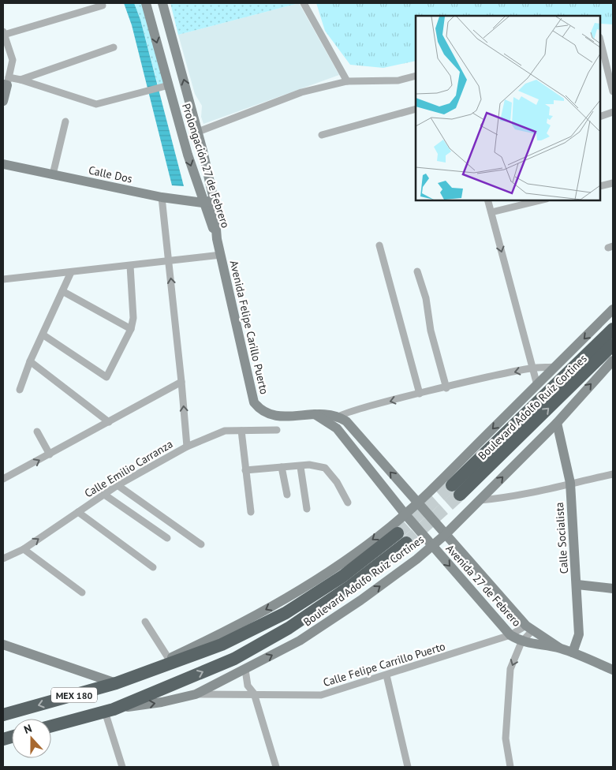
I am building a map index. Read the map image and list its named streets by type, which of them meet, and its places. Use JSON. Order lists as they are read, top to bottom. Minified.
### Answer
{"streets":{"highway":["Boulevard Adolfo Ruíz Cortines","MEX 180"],"main road":["Prolongación 27 de Febrero","Calle Dos","Avenida Felipe Carillo Puerto","Calle Socialista","Boulevard Adolfo Ruiz Cortines","Avenida 27 de Febrero"],"street":["Calle Emilio Carranza","Calle Felipe Carrillo Puerto"]},"crossings":[["Prolongación 27 de Febrero","Calle Dos"],["Prolongación 27 de Febrero","Avenida Felipe Carillo Puerto"],["Avenida Felipe Carillo Puerto","Avenida 27 de Febrero"],["Calle Socialista","Boulevard Adolfo Ruiz Cortines"],["Calle Socialista","Avenida 27 de Febrero"],["Boulevard Adolfo Ruiz Cortines","Avenida 27 de Febrero"],["Boulevard Adolfo Ruiz Cortines","Calle Felipe Carrillo Puerto"],["Boulevard Adolfo Ruiz Cortines","MEX 180"],["Avenida 27 de Febrero","Calle Felipe Carrillo Puerto"]],"north":"top"}
